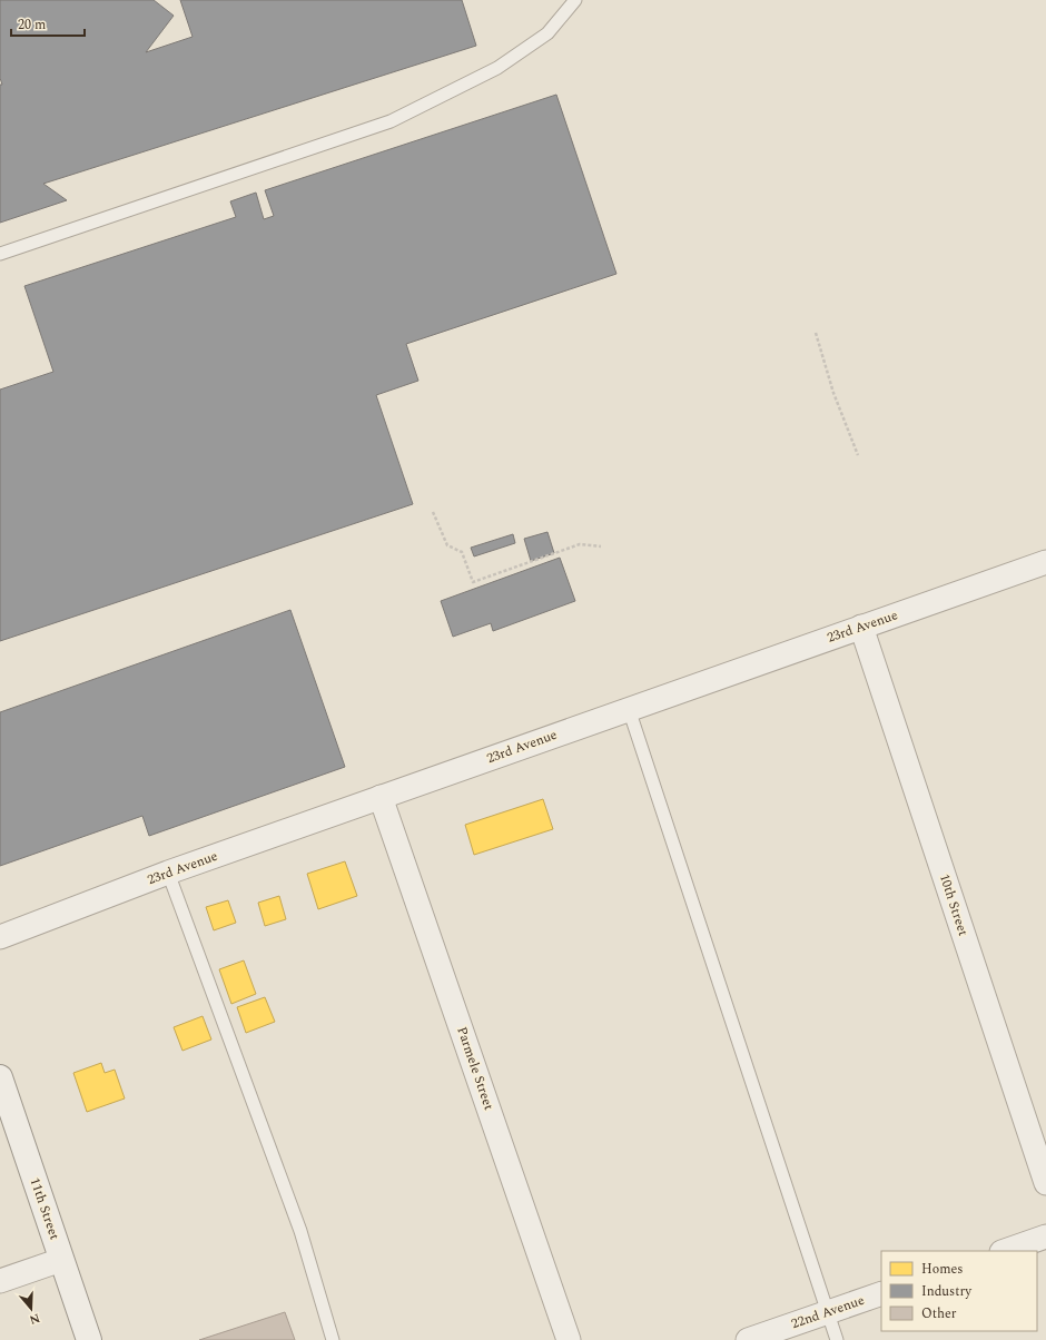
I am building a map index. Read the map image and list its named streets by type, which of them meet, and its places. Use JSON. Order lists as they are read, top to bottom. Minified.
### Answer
{"streets":{"main road":["11th Street"],"street":["23rd Avenue","10th Street","Parmele Street","22nd Avenue"]},"crossings":[["23rd Avenue","10th Street"],["23rd Avenue","Parmele Street"]],"legend":["Homes","Industry","Other"],"scale_bar":"20 m","north":"bottom"}
